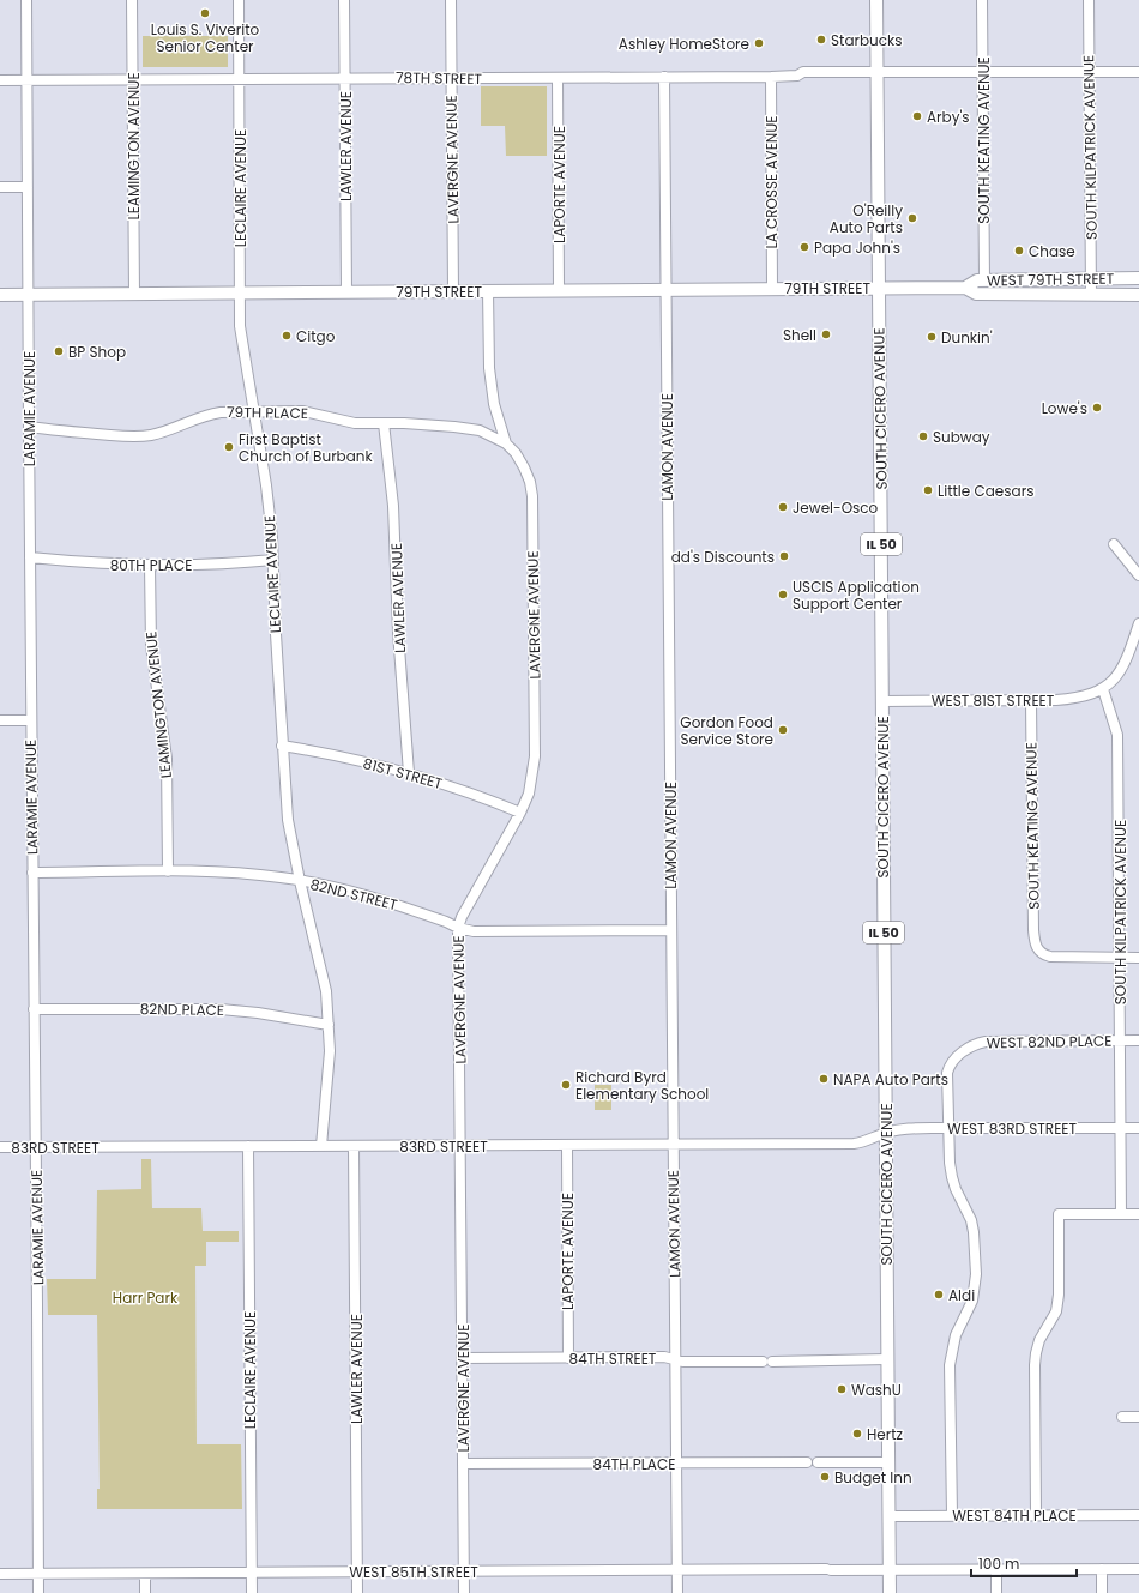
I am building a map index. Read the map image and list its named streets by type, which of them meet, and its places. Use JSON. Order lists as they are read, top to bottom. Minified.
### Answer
{"streets":{"main road":["WEST 79TH STREET","79TH STREET","SOUTH CICERO AVENUE","IL 50"],"street":["78TH STREET","SOUTH KEATING AVENUE","LEAMINGTON AVENUE","LAWLER AVENUE","SOUTH KILPATRICK AVENUE","LAVERGNE AVENUE","LA CROSSE AVENUE","LAPORTE AVENUE","LECLAIRE AVENUE","LARAMIE AVENUE","79TH PLACE","LAMON AVENUE","80TH PLACE","WEST 81ST STREET","81ST STREET","82ND STREET","82ND PLACE","WEST 82ND PLACE","WEST 83RD STREET","83RD STREET","84TH STREET","84TH PLACE","WEST 84TH PLACE","WEST 85TH STREET"]},"crossings":[["78TH STREET","SOUTH KEATING AVENUE"],["78TH STREET","LEAMINGTON AVENUE"],["78TH STREET","LAWLER AVENUE"],["78TH STREET","SOUTH KILPATRICK AVENUE"],["78TH STREET","LAVERGNE AVENUE"],["78TH STREET","LA CROSSE AVENUE"],["78TH STREET","LAPORTE AVENUE"],["78TH STREET","LECLAIRE AVENUE"],["78TH STREET","LARAMIE AVENUE"],["78TH STREET","SOUTH CICERO AVENUE"],["78TH STREET","LAMON AVENUE"],["SOUTH KEATING AVENUE","SOUTH KILPATRICK AVENUE"],["SOUTH KEATING AVENUE","WEST 79TH STREET"],["SOUTH KEATING AVENUE","WEST 81ST STREET"],["LEAMINGTON AVENUE","79TH STREET"],["LEAMINGTON AVENUE","80TH PLACE"],["LEAMINGTON AVENUE","82ND STREET"],["LAWLER AVENUE","79TH STREET"],["LAWLER AVENUE","79TH PLACE"],["LAWLER AVENUE","81ST STREET"],["LAWLER AVENUE","83RD STREET"],["LAWLER AVENUE","WEST 85TH STREET"],["SOUTH KILPATRICK AVENUE","WEST 79TH STREET"],["SOUTH KILPATRICK AVENUE","WEST 81ST STREET"],["SOUTH KILPATRICK AVENUE","WEST 82ND PLACE"],["SOUTH KILPATRICK AVENUE","WEST 83RD STREET"],["LAVERGNE AVENUE","79TH STREET"],["LAVERGNE AVENUE","79TH PLACE"],["LAVERGNE AVENUE","81ST STREET"],["LAVERGNE AVENUE","82ND STREET"],["LAVERGNE AVENUE","83RD STREET"],["LAVERGNE AVENUE","84TH STREET"],["LAVERGNE AVENUE","84TH PLACE"],["LAVERGNE AVENUE","WEST 85TH STREET"],["LA CROSSE AVENUE","79TH STREET"],["LAPORTE AVENUE","79TH STREET"],["LAPORTE AVENUE","83RD STREET"],["LAPORTE AVENUE","84TH STREET"],["LECLAIRE AVENUE","79TH STREET"],["LECLAIRE AVENUE","79TH PLACE"],["LECLAIRE AVENUE","80TH PLACE"],["LECLAIRE AVENUE","81ST STREET"],["LECLAIRE AVENUE","82ND STREET"],["LECLAIRE AVENUE","82ND PLACE"],["LECLAIRE AVENUE","83RD STREET"],["LECLAIRE AVENUE","WEST 85TH STREET"],["WEST 79TH STREET","79TH STREET"],["WEST 79TH STREET","SOUTH CICERO AVENUE"],["79TH STREET","LARAMIE AVENUE"],["79TH STREET","SOUTH CICERO AVENUE"],["79TH STREET","LAMON AVENUE"],["LARAMIE AVENUE","79TH PLACE"],["LARAMIE AVENUE","80TH PLACE"],["LARAMIE AVENUE","82ND STREET"],["LARAMIE AVENUE","82ND PLACE"],["LARAMIE AVENUE","83RD STREET"],["LARAMIE AVENUE","WEST 85TH STREET"],["SOUTH CICERO AVENUE","WEST 81ST STREET"],["SOUTH CICERO AVENUE","WEST 83RD STREET"],["SOUTH CICERO AVENUE","83RD STREET"],["SOUTH CICERO AVENUE","84TH STREET"],["SOUTH CICERO AVENUE","WEST 84TH PLACE"],["SOUTH CICERO AVENUE","WEST 85TH STREET"],["LAMON AVENUE","82ND STREET"],["LAMON AVENUE","83RD STREET"],["LAMON AVENUE","84TH STREET"],["LAMON AVENUE","84TH PLACE"],["LAMON AVENUE","WEST 85TH STREET"],["WEST 82ND PLACE","WEST 83RD STREET"],["WEST 83RD STREET","83RD STREET"]],"parks":["Harr Park"],"places":["Louis S. Viverito Senior Center","Starbucks","Ashley HomeStore","Arby's","O'Reilly Auto Parts","Papa John's","Chase","Shell","Citgo","Dunkin'","BP Shop","Lowe's","Subway","First Baptist Church of Burbank","Little Caesars","Jewel-Osco","dd's Discounts","USCIS Application Support Center","Gordon Food Service Store","NAPA Auto Parts","Richard Byrd Elementary School","Aldi","WashU","Hertz","Budget Inn"],"scale_bar":"100 m"}
